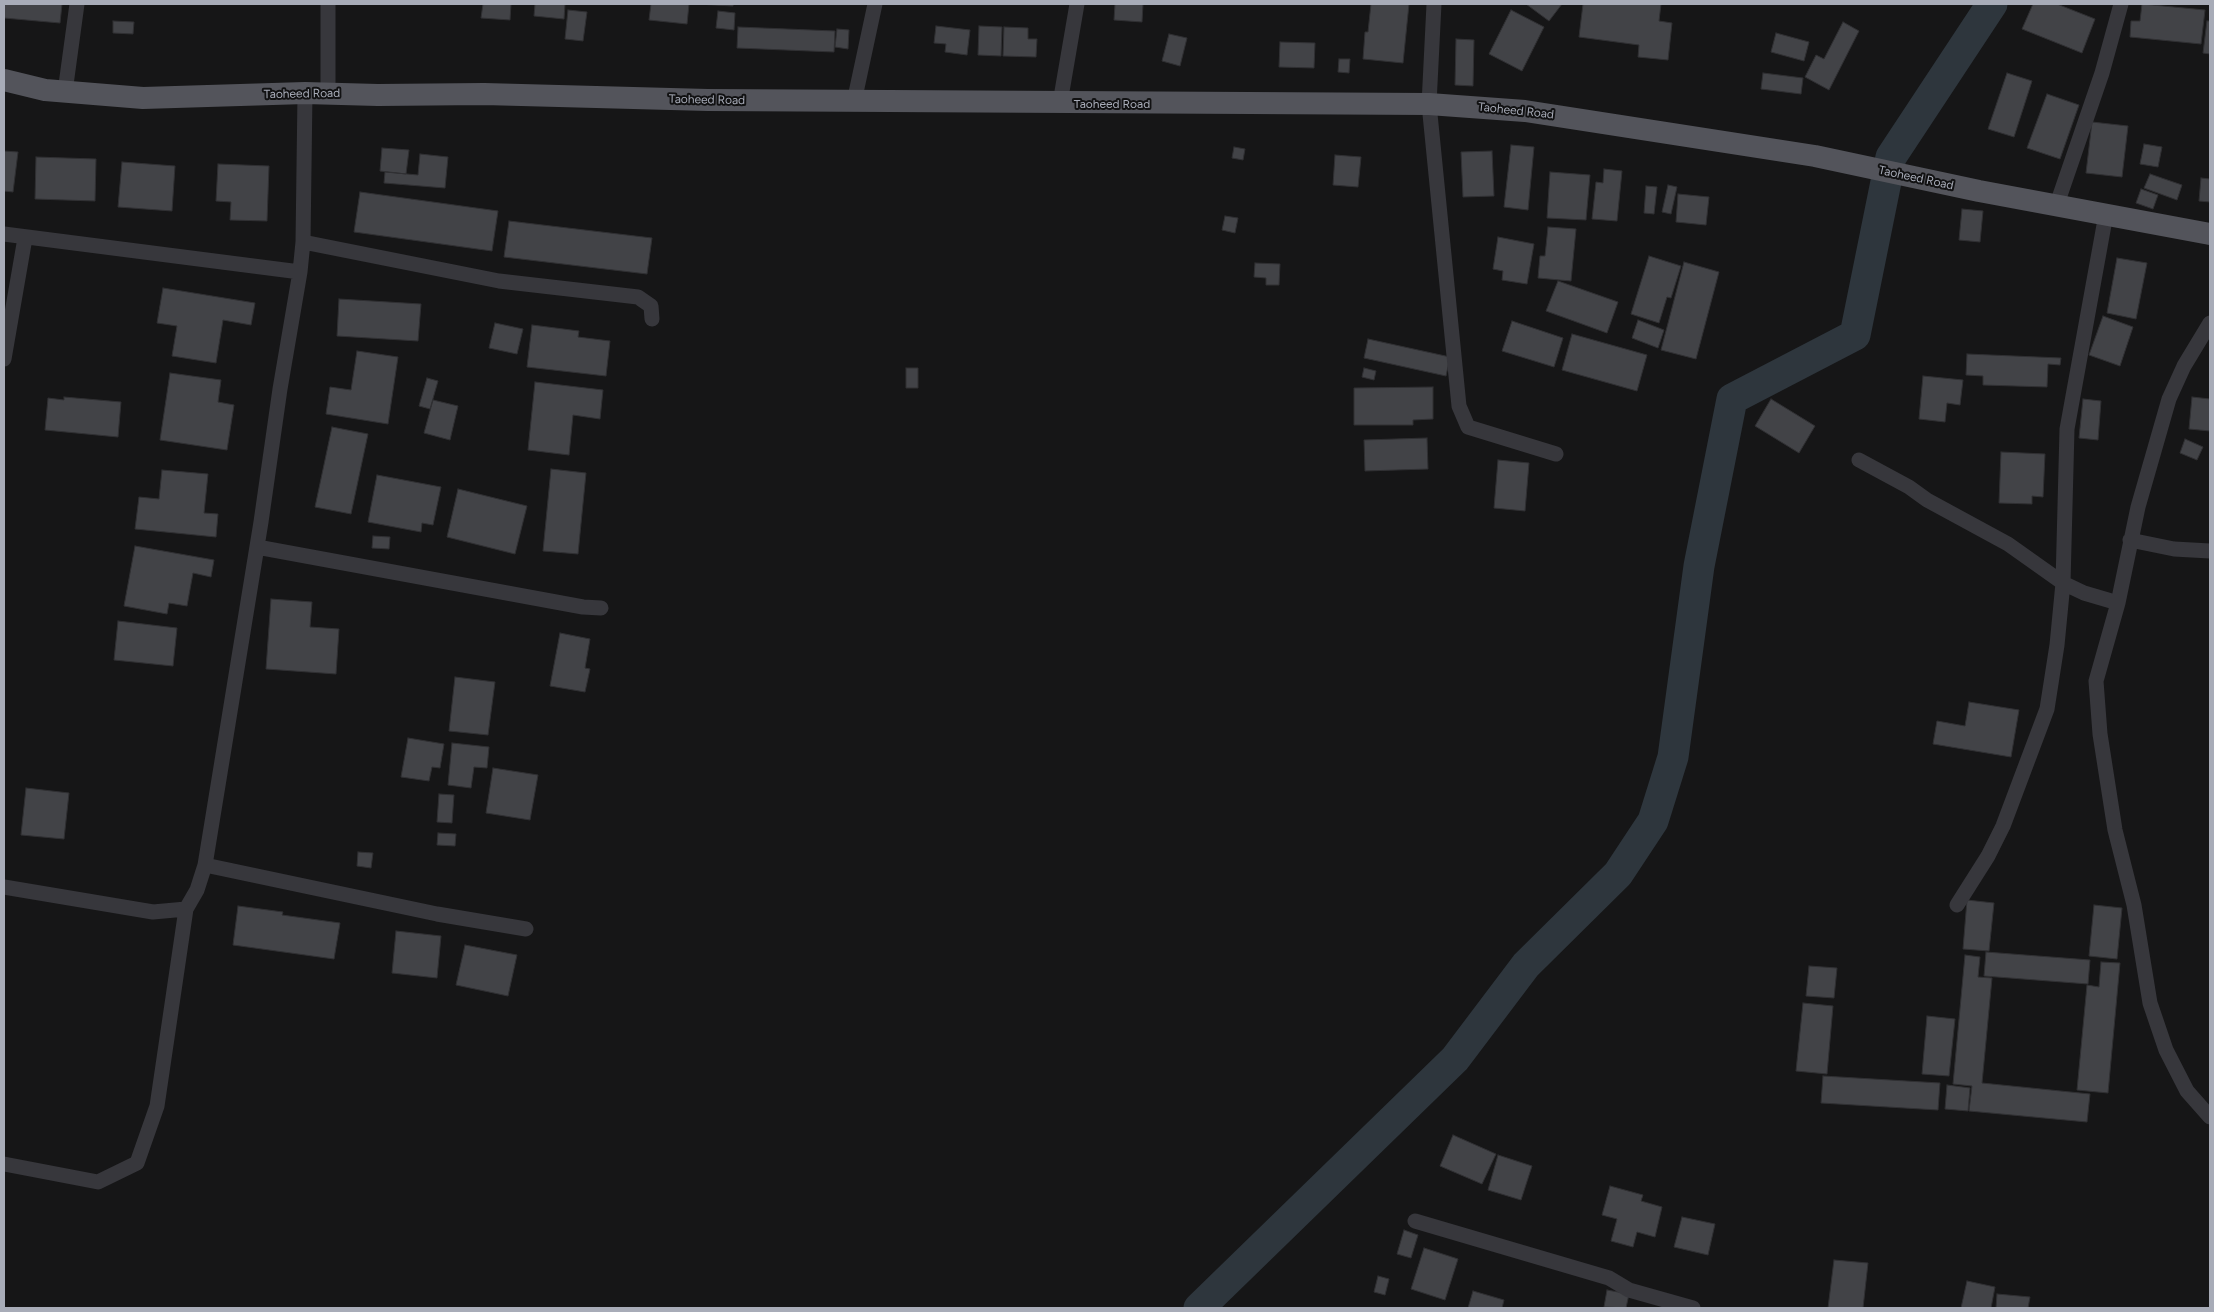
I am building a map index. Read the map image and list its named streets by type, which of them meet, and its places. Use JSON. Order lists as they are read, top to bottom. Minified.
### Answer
{"streets":{"main road":["Taoheed Road"]}}
